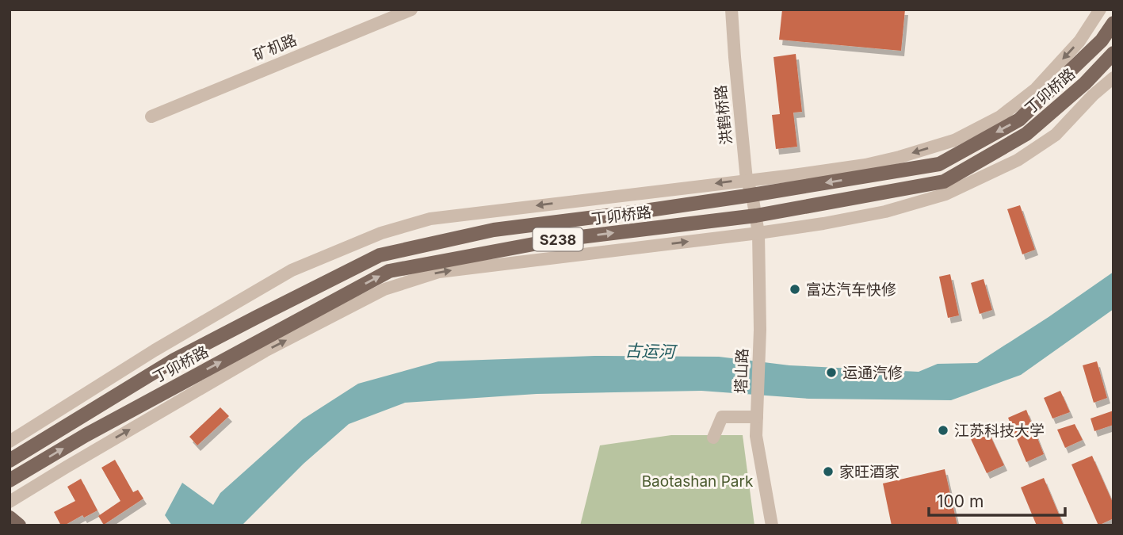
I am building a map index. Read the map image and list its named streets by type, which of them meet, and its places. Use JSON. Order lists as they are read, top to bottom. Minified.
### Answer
{"streets":{"main road":["丁卯桥路","S238"],"street":["矿机路","洪鹤桥路","塔山路"]},"crossings":[["丁卯桥路","洪鹤桥路"],["丁卯桥路","塔山路"],["洪鹤桥路","塔山路"]],"water":["古运河"],"parks":["Baotashan Park"],"places":["富达汽车快修","运通汽修","江苏科技大学","家旺酒家"],"scale_bar":"100 m"}
